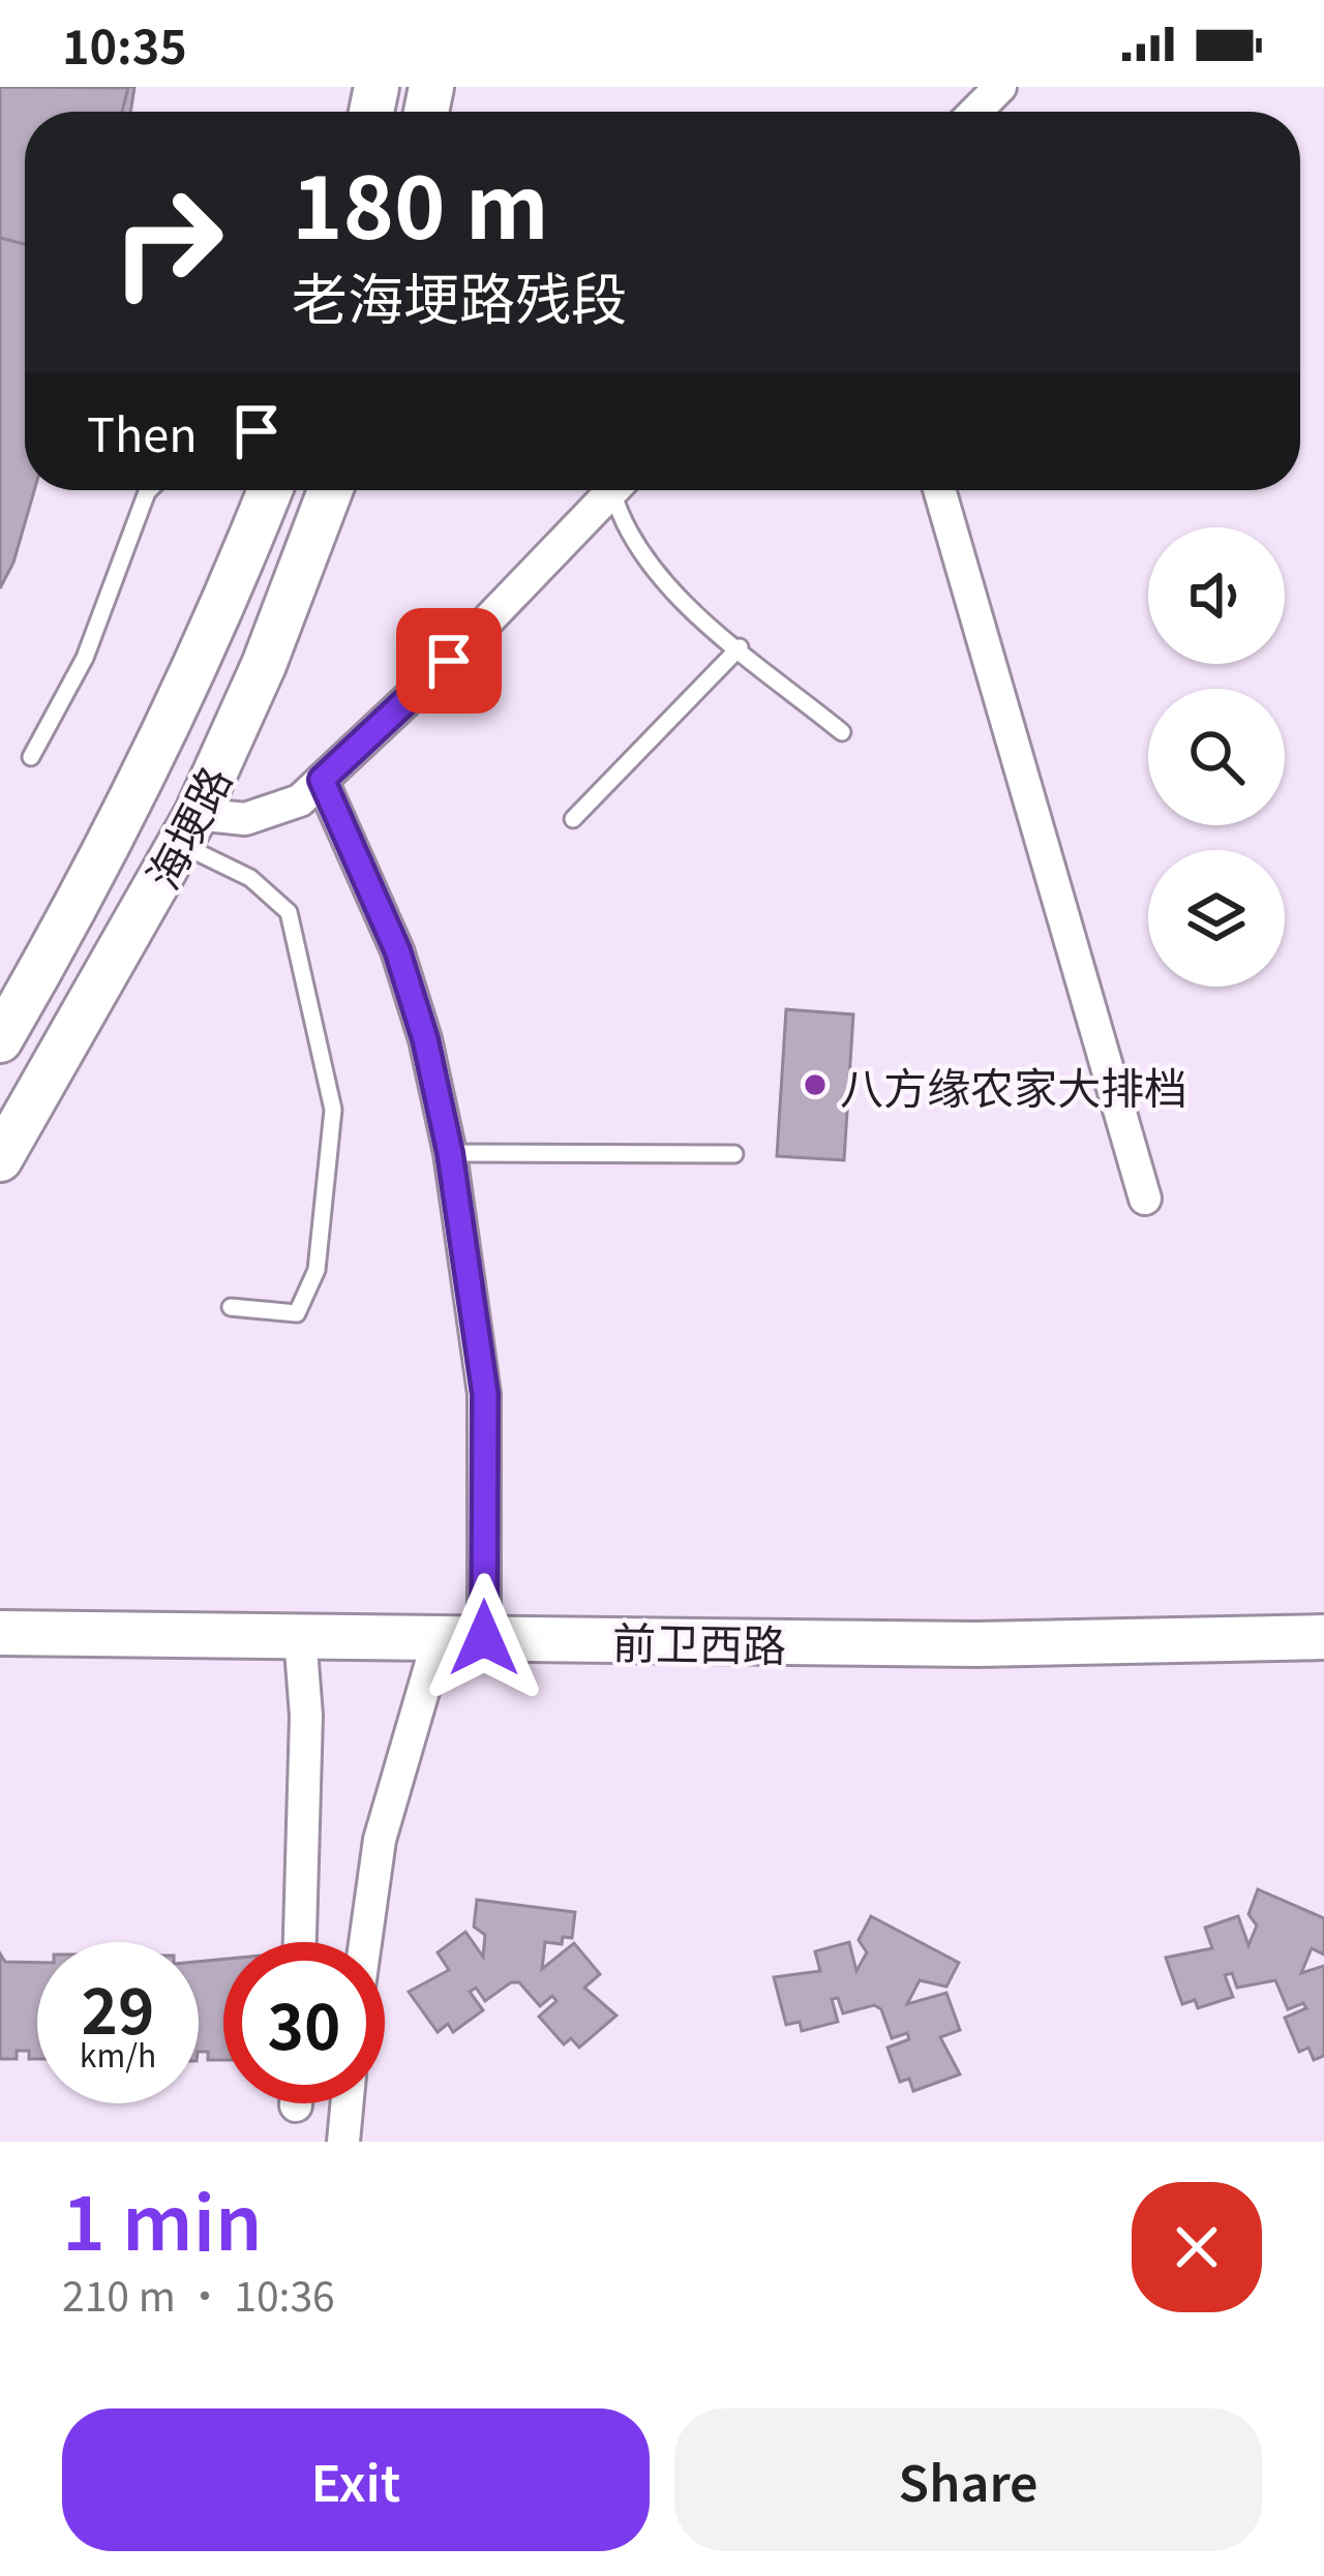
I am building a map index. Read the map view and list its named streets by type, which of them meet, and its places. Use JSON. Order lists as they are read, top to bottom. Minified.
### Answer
{"streets":{"main road":["海埂路","前卫西路"]},"places":["八方缘农家大排档"],"page":{"status":"10:35","turn":["180 m","老海埂路残段"],"then":"Then","speed":"29 km/h","limit":"30","heading":["1 min","210 m · 10:36"],"buttons":["Exit","Share"]}}
